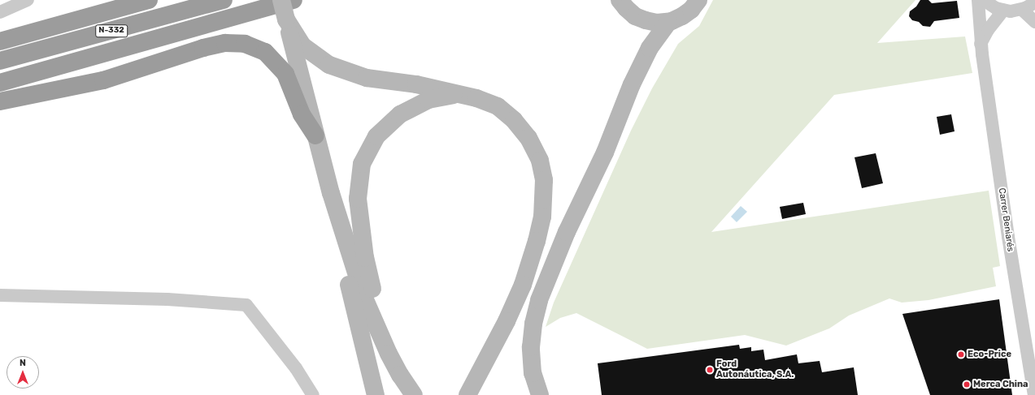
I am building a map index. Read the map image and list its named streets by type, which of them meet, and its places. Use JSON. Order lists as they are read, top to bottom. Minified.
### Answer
{"streets":{"highway":["N-332"],"street":["Carrer Beniarés"]},"places":["Eco-Price","Ford Autonáutica, S.A.","Merca China"],"north":"top"}
